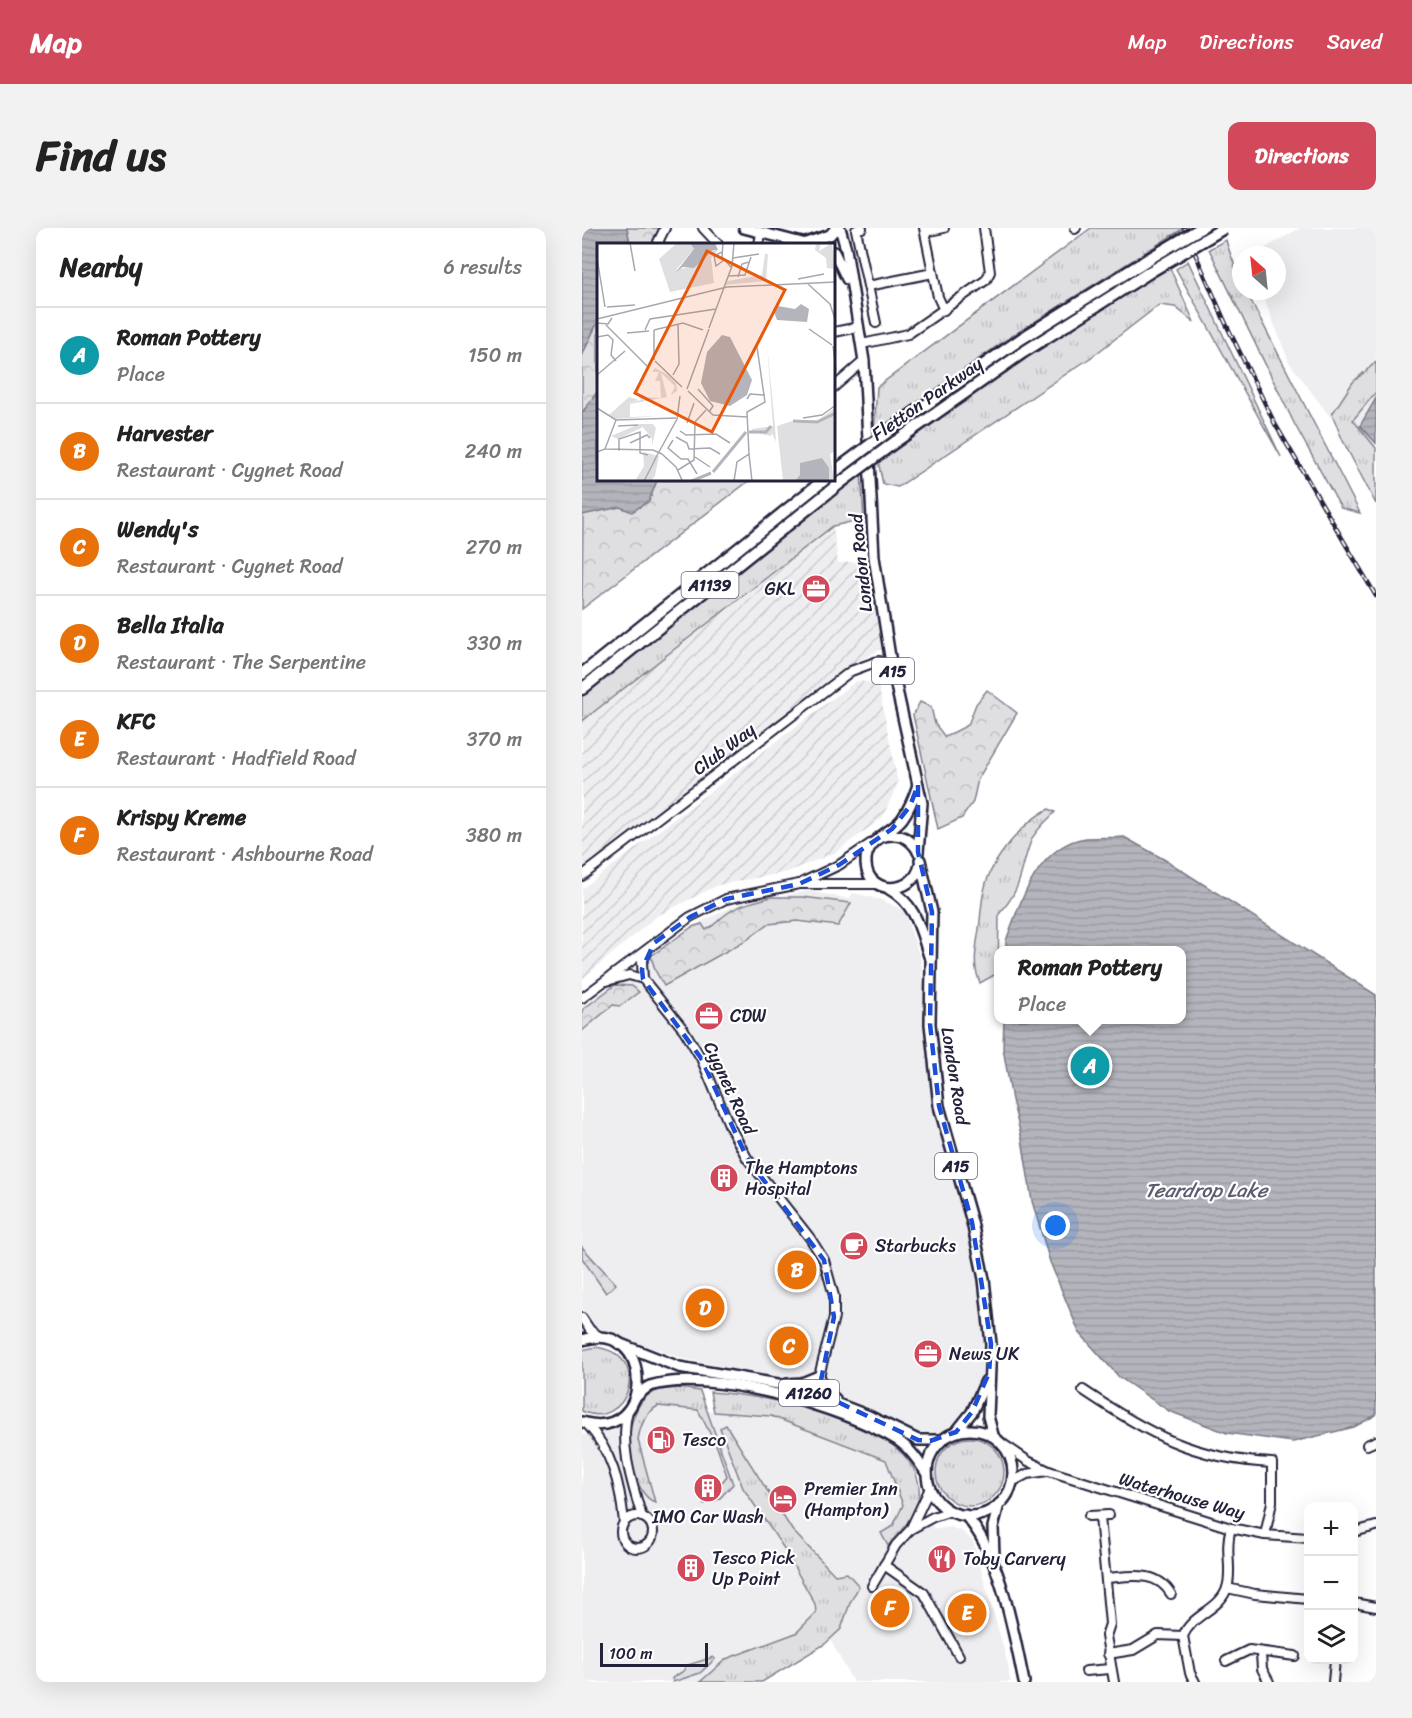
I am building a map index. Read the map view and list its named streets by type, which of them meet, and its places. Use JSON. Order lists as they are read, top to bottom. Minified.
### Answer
{"streets":{"highway":["Fletton Parkway","A1139"],"main road":["London Road","A15","A1260"],"street":["Club Way","Cygnet Road","Waterhouse Way"]},"crossings":[["London Road","A15"],["London Road","Club Way"],["London Road","A1260"],["London Road","Waterhouse Way"],["A1260","Waterhouse Way"]],"water":["Teardrop Lake"],"places":{"office":["GKL","CDW","News UK"],"building":["The Hamptons Hospital","IMO Car Wash","Tesco Pick Up Point"],"cafe":["Starbucks"],"fuel station":["Tesco"],"hotel":["Premier Inn (Hampton)"],"restaurant":["Toby Carvery"]},"scale_bar":"100 m","north":"top left","page":{"header":"Map","nav":["Map","Directions","Saved"],"title":"Find us","buttons":"Directions","heading":["Nearby","6 results"],"list":[{"mark":"A","name":"Roman Pottery","note":"Place","value":"150 m"},{"mark":"B","name":"Harvester","note":"Restaurant · Cygnet Road","value":"240 m"},{"mark":"C","name":"Wendy's","note":"Restaurant · Cygnet Road","value":"270 m"},{"mark":"D","name":"Bella Italia","note":"Restaurant · The Serpentine","value":"330 m"},{"mark":"E","name":"KFC","note":"Restaurant · Hadfield Road","value":"370 m"},{"mark":"F","name":"Krispy Kreme","note":"Restaurant · Ashbourne Road","value":"380 m"}],"popup":["Roman Pottery","Place"],"pins":["A","B","D","C","F","E"],"map_buttons":["+","−"],"scale":"100 m"}}
